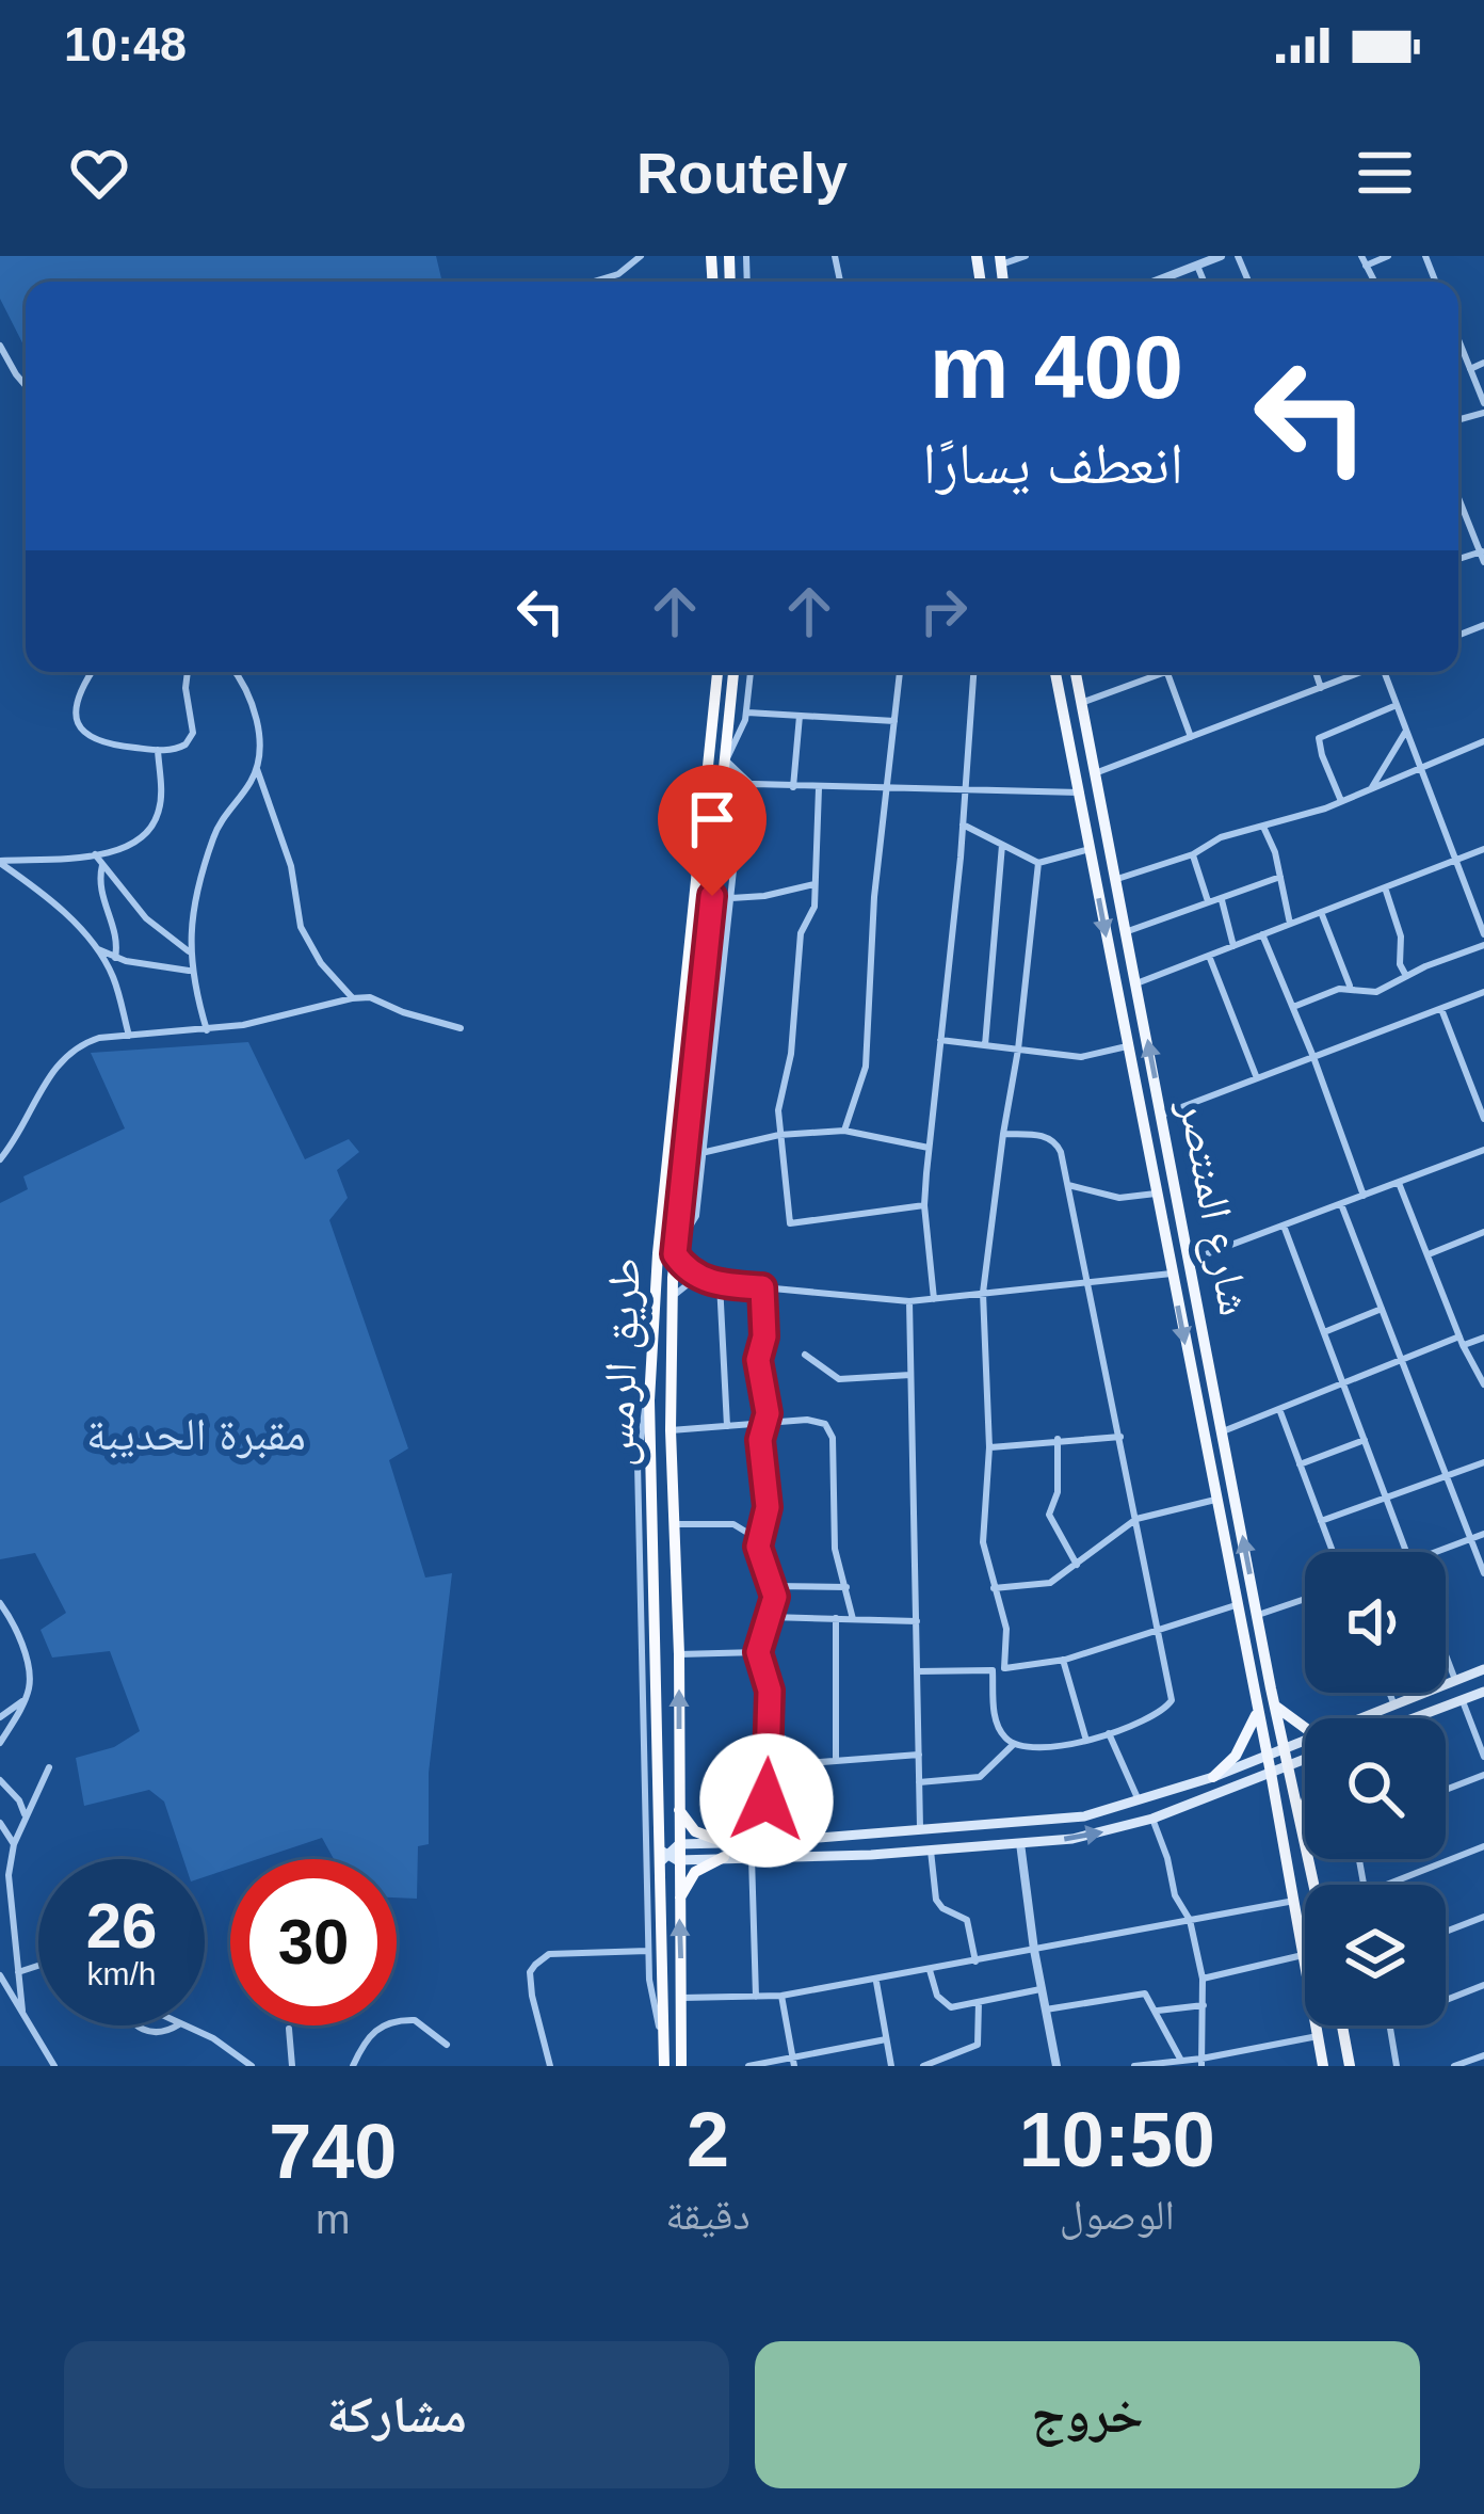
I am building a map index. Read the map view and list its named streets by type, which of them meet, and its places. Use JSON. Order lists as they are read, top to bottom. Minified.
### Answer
{"streets":{"highway":["طريق الرمس"],"main road":["شارع المنتصر"]},"parks":["مقبرة الحديبة"],"page":{"status":"10:48","header":"Routely","turn":["400 m","انعطف يسارًا"],"speed":"26 km/h","limit":"30","eta":["10:50","الوصول","2","دقيقة","740","m"],"buttons":["خروج","مشاركة"]}}
